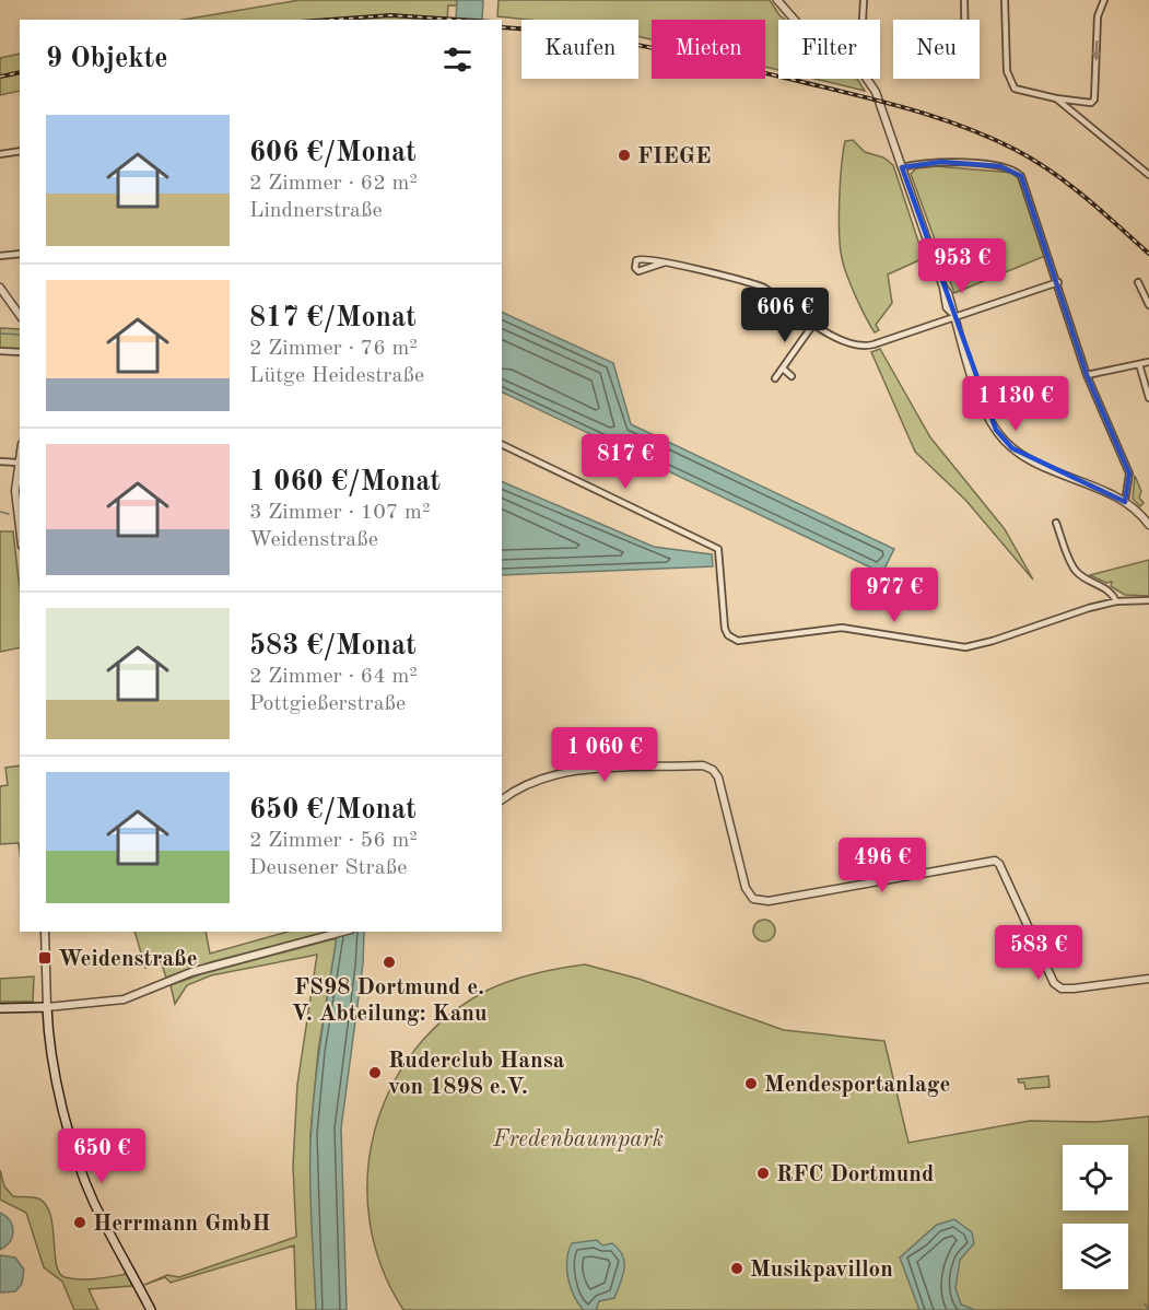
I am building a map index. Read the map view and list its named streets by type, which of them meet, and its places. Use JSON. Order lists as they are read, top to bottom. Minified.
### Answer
{"parks":["Fredenbaumpark"],"places":{"other":["FIEGE","FS98 Dortmund e. V. Abteilung: Kanu","Ruderclub Hansa von 1898 e.V.","Mendesportanlage","RFC Dortmund","Herrmann GmbH","Musikpavillon"],"transit":["Weidenstraße"]},"page":{"chip":["Kaufen","Mieten","Filter","Neu"],"heading":"9 Objekte","list":[{"name":"606 €/Monat","note":"2 Zimmer · 62 m² · Lindnerstraße"},{"name":"817 €/Monat","note":"2 Zimmer · 76 m² · Lütge Heidestraße"},{"name":"1 060 €/Monat","note":"3 Zimmer · 107 m² · Weidenstraße"},{"name":"583 €/Monat","note":"2 Zimmer · 64 m² · Pottgießerstraße"},{"name":"650 €/Monat","note":"2 Zimmer · 56 m² · Deusener Straße"}],"price":["953 €","606 €","1 130 €","817 €","977 €","1 060 €","496 €","583 €","650 €"]}}
